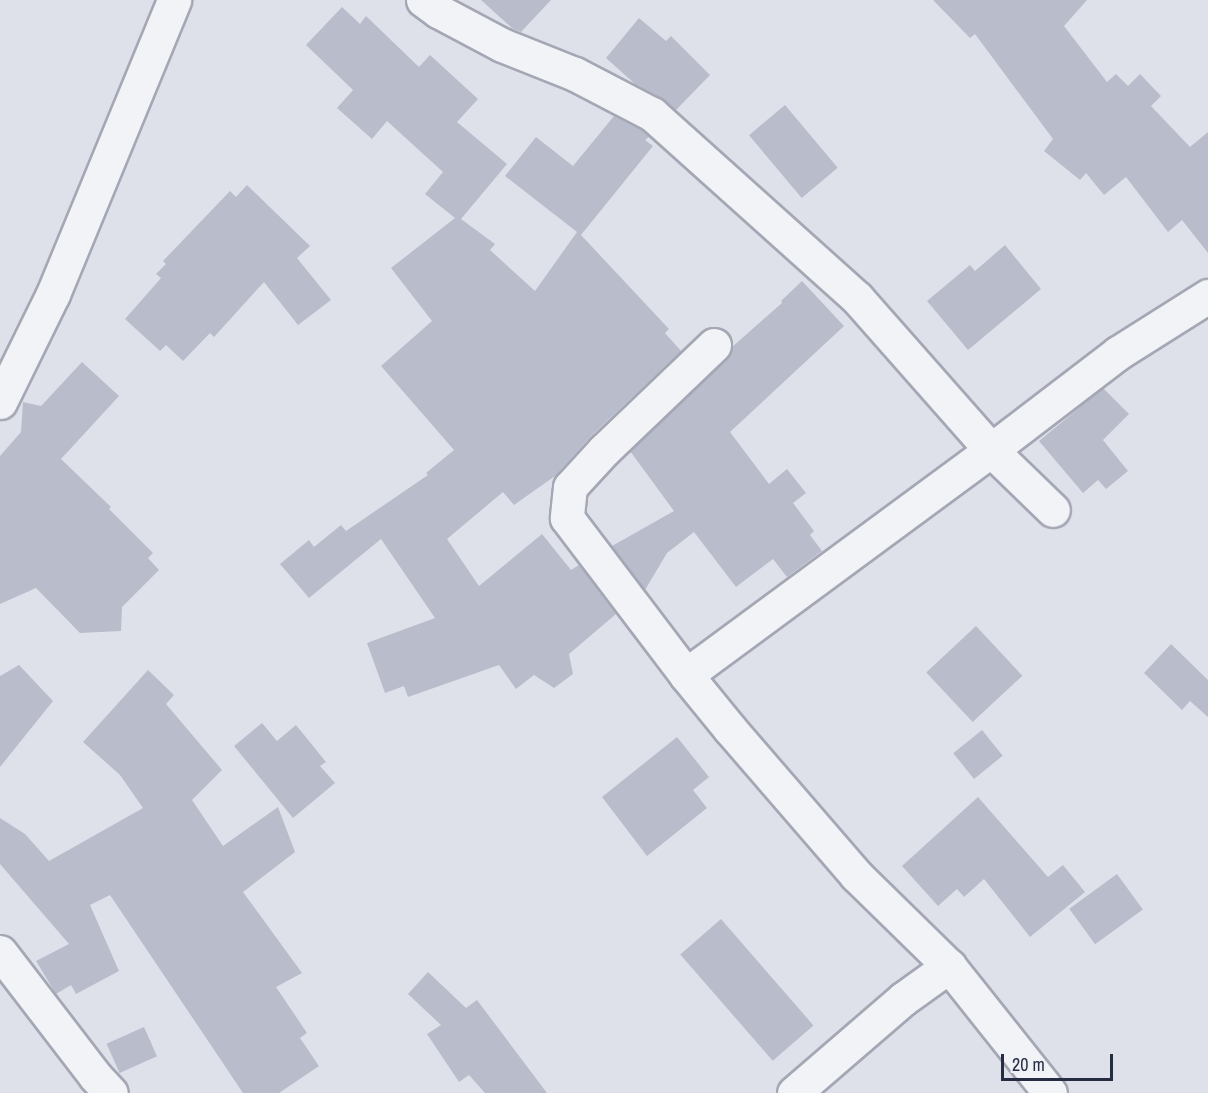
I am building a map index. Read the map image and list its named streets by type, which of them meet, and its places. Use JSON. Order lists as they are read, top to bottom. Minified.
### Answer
{"scale_bar":"20 m"}
